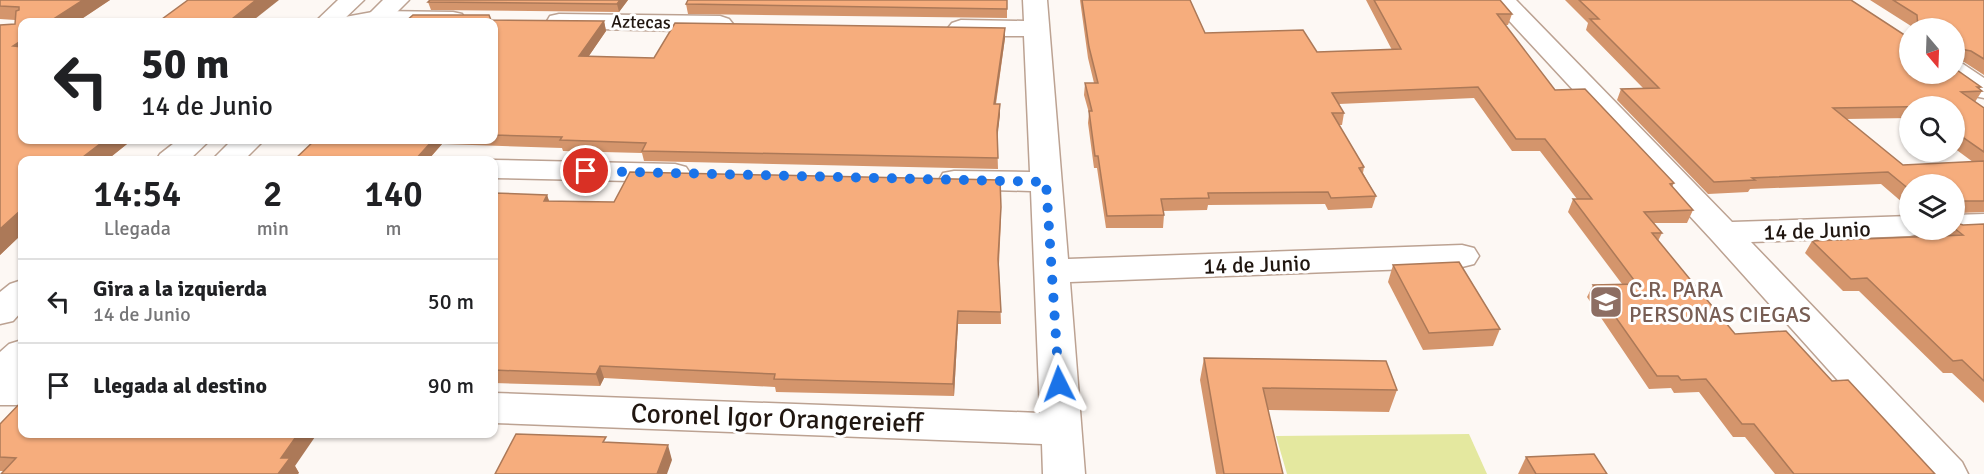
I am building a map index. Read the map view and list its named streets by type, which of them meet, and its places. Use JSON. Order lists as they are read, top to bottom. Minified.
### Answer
{"streets":{"street":["Aztecas","14 de Junio","Coronel Igor Orangereieff"]},"places":{"school or university":["C.R. PARA PERSONAS CIEGAS"]},"north":"bottom","page":{"turn":["50 m","14 de Junio"],"eta":["14:54","Llegada","2","min","140","m"],"list":[{"name":"Gira a la izquierda","note":"14 de Junio","value":"50 m"},{"name":"Llegada al destino","value":"90 m"}]}}
